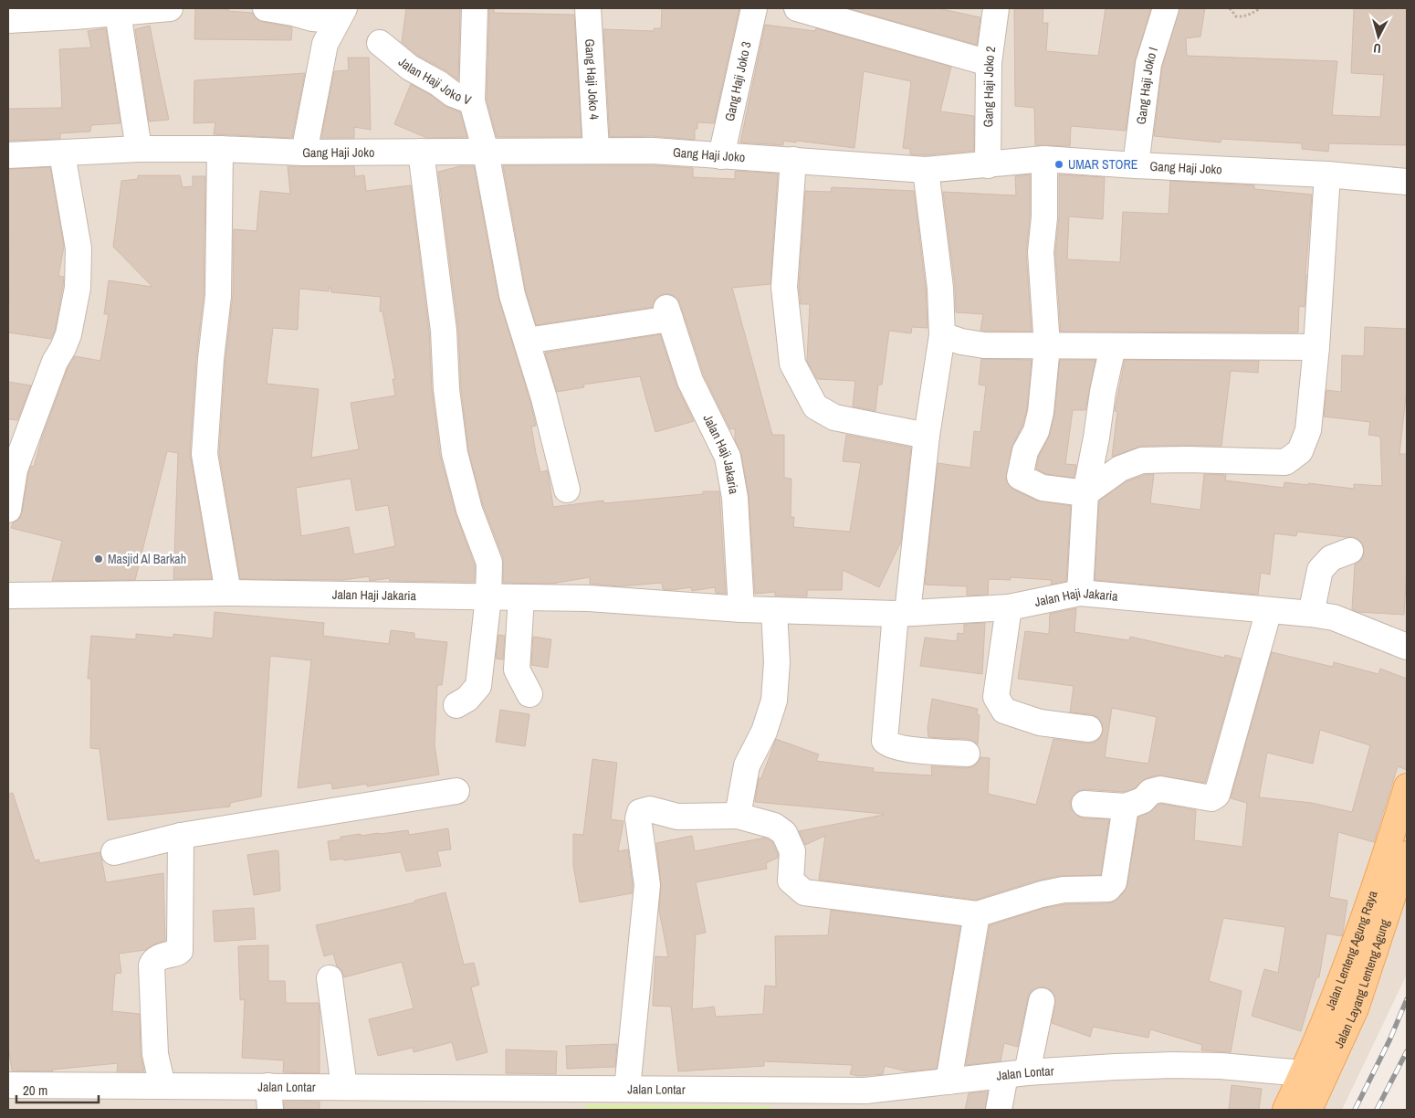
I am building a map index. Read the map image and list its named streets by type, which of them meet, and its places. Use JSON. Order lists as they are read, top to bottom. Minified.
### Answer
{"streets":{"main road":["Jalan Lenteng Agung Raya","Jalan Layang Lenteng Agung"],"street":["Gang Haji Joko 4","Jalan Haji Joko V","Gang Haji Joko 3","Gang Haji Joko I","Gang Haji Joko 2","Gang Haji Joko","Jalan Haji Jakaria","Jalan Lontar"]},"crossings":[["Gang Haji Joko 4","Gang Haji Joko"],["Jalan Haji Joko V","Gang Haji Joko"],["Jalan Haji Joko V","Jalan Haji Jakaria"],["Gang Haji Joko 3","Gang Haji Joko"],["Gang Haji Joko I","Gang Haji Joko"],["Gang Haji Joko 2","Gang Haji Joko"],["Jalan Lenteng Agung Raya","Jalan Lontar"]],"places":["UMAR STORE","Masjid Al Barkah"],"scale_bar":"20 m","north":"bottom"}
